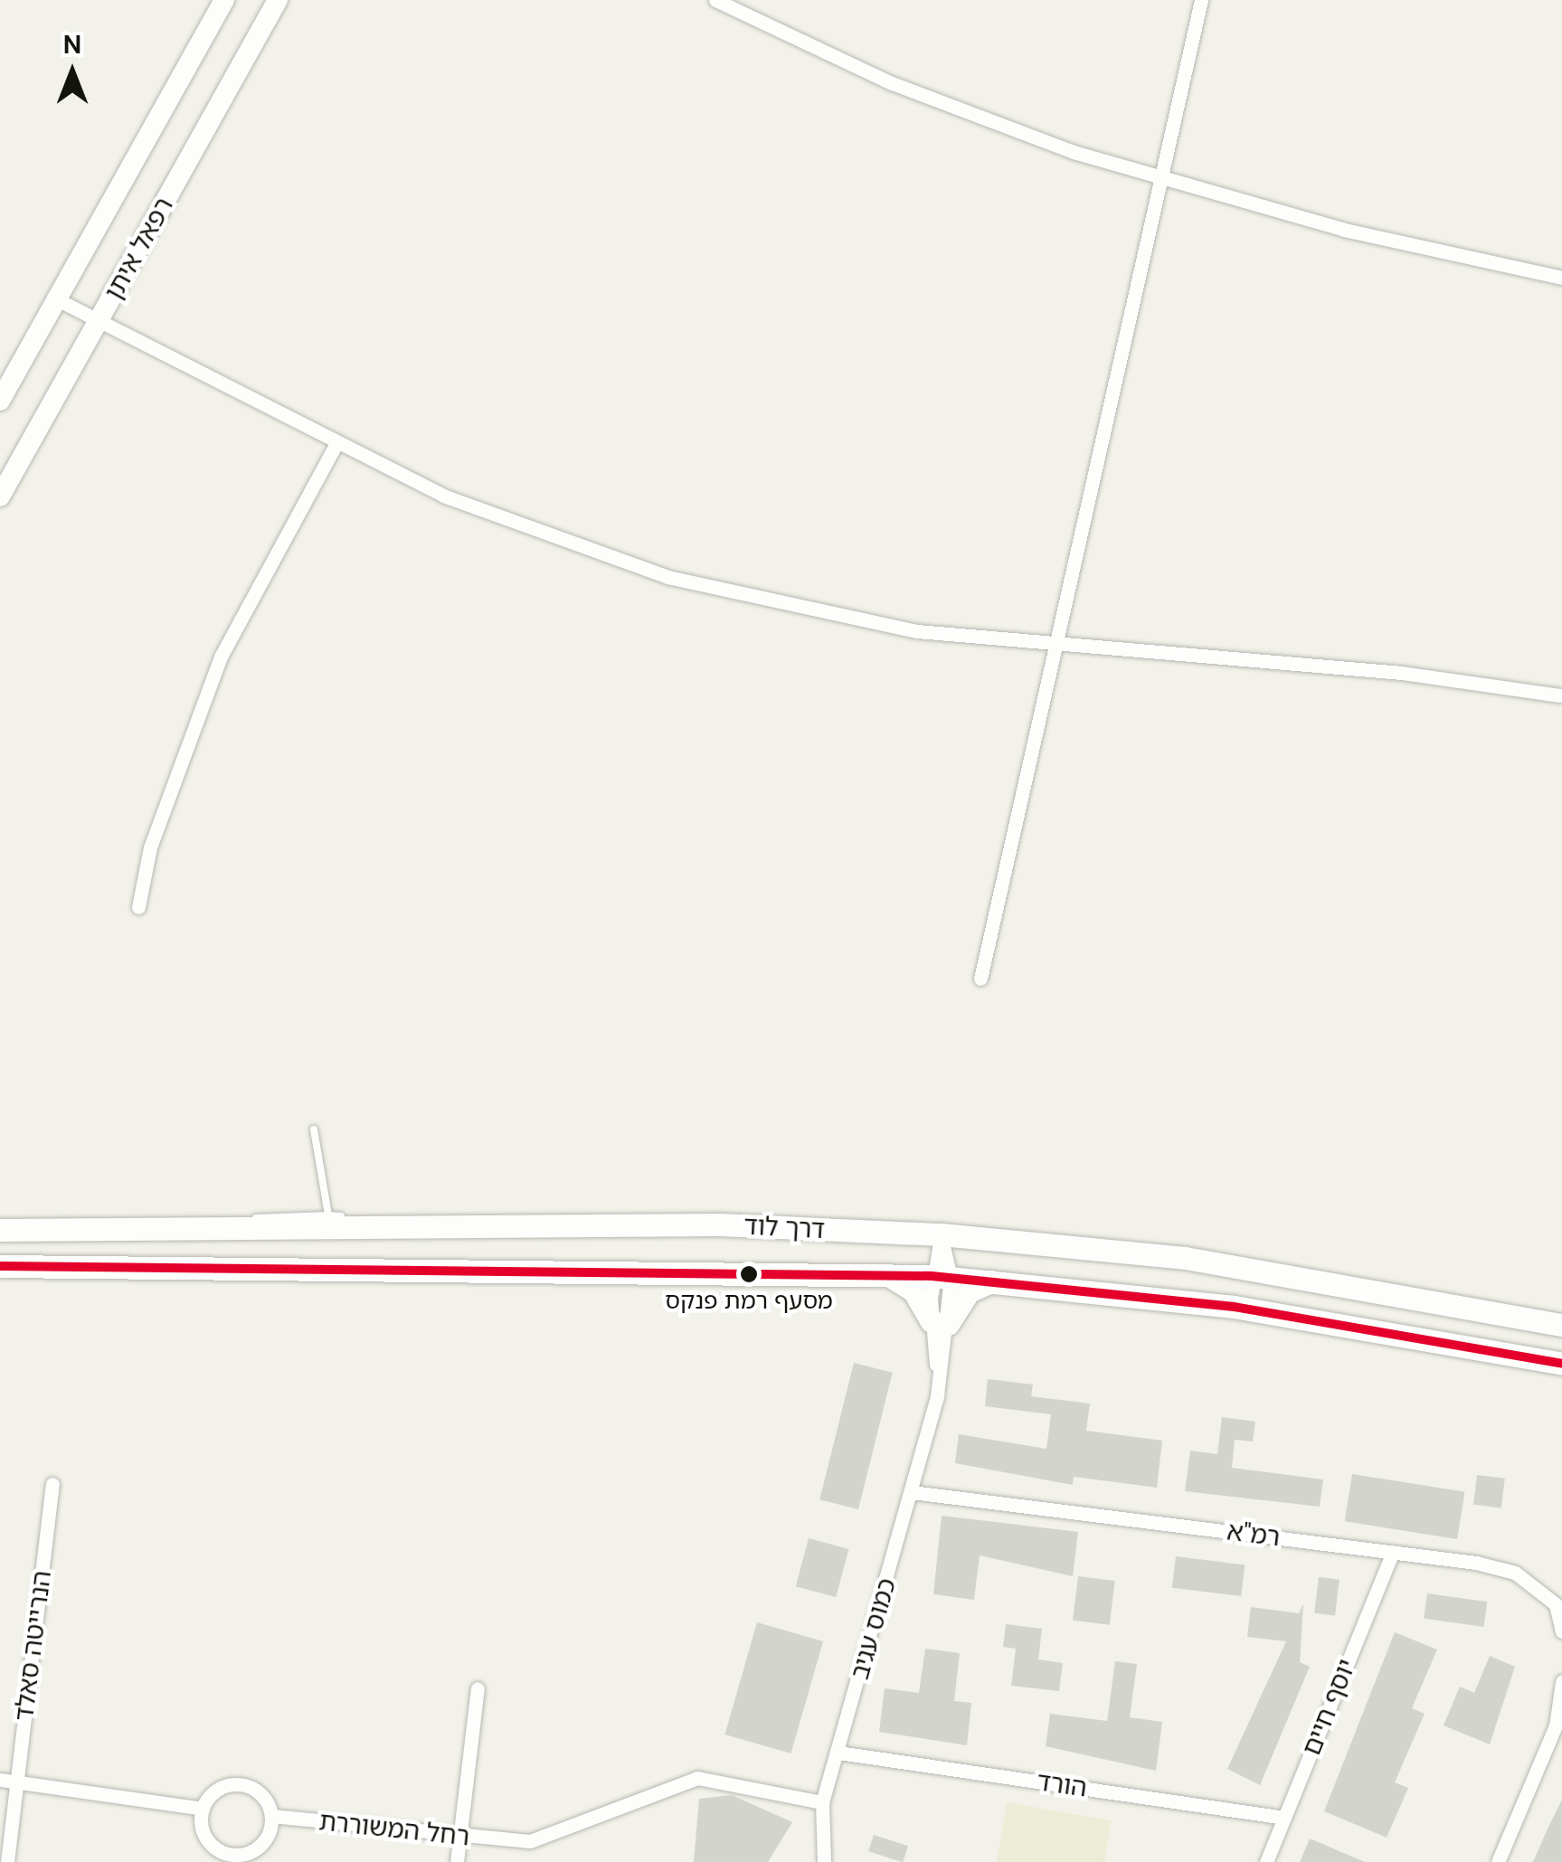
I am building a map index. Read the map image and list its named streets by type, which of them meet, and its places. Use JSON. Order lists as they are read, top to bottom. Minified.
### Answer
{"streets":{"main road":["רפאל איתן","דרך לוד"],"street":["רמ\"א","כמוס עגיב","הנרייטה סאלד","יוסף חיים","הורד","רחל המשוררת"]},"crossings":[["דרך לוד","כמוס עגיב"],["רמ\"א","כמוס עגיב"],["רמ\"א","יוסף חיים"],["כמוס עגיב","הורד"],["כמוס עגיב","רחל המשוררת"],["יוסף חיים","הורד"]],"places":["מסעף רמת פנקס"],"north":"top"}
